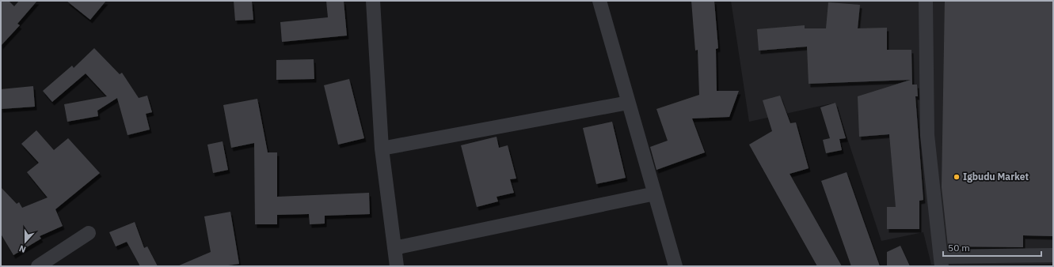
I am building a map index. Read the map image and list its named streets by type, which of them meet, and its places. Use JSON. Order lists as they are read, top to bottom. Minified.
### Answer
{"places":["Igbudu Market"],"scale_bar":"50 m","north":"bottom"}
